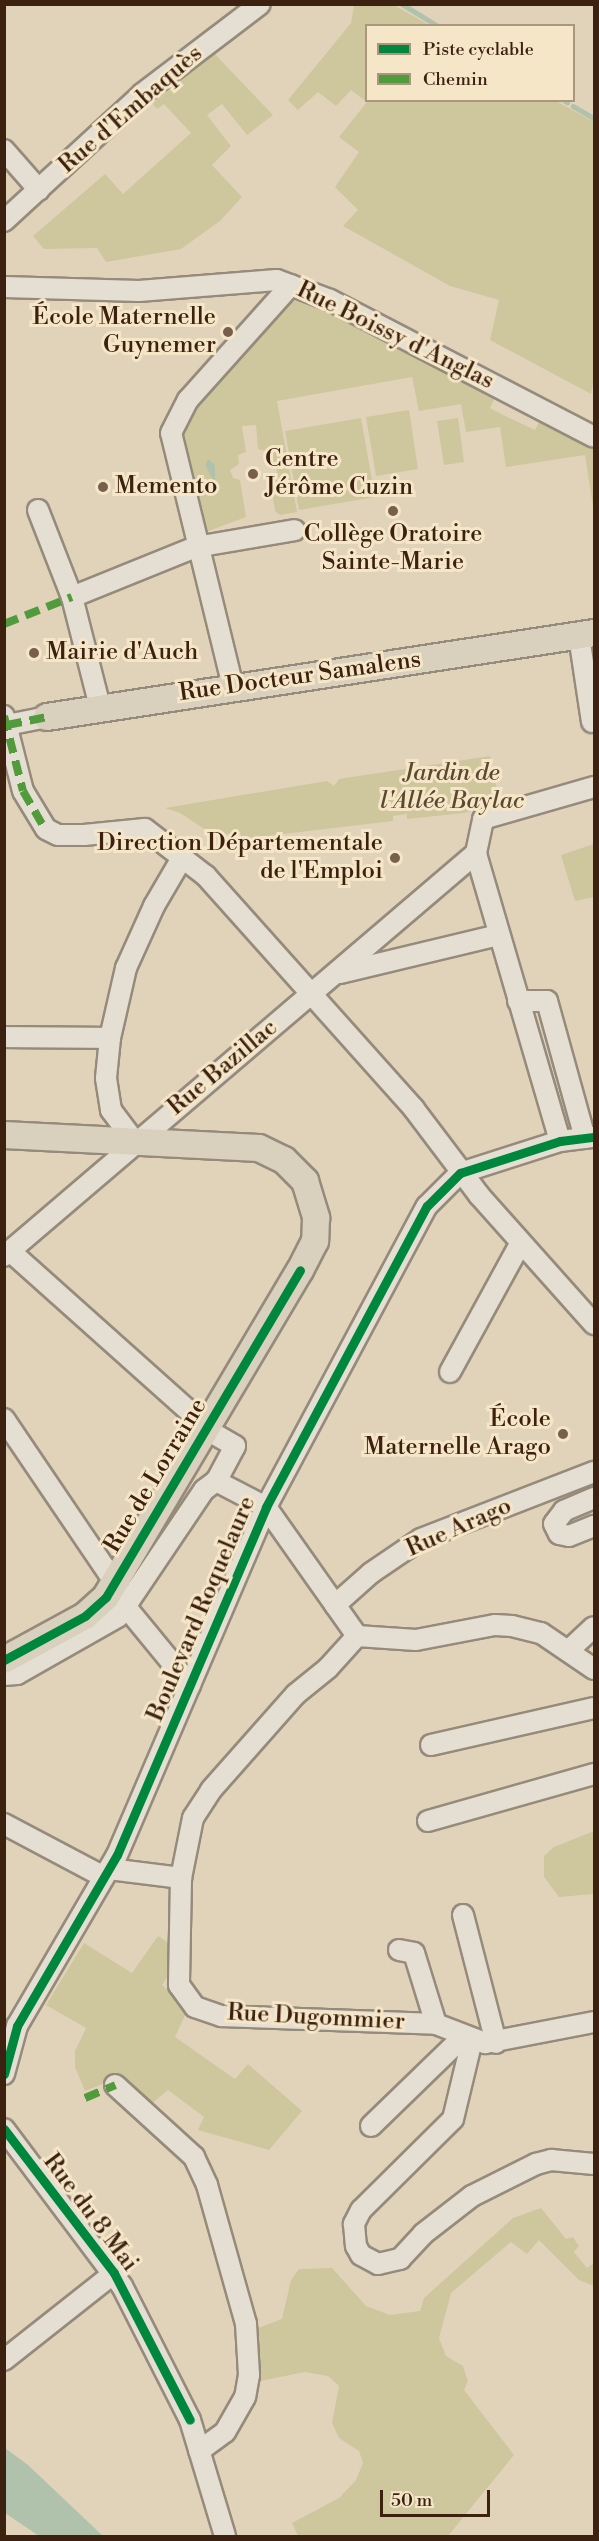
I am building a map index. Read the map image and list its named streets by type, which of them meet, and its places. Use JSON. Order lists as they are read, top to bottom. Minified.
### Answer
{"streets":{"main road":["Rue Docteur Samalens","Rue de Lorraine"],"street":["Rue d'Embaquès","Rue Boissy d'Anglas","Rue Bazillac","Rue Arago","Boulevard Roquelaure","Rue Dugommier","Rue du 8 Mai"]},"crossings":[["Rue Bazillac","Rue de Lorraine"]],"parks":["Jardin de l'Allée Baylac"],"places":["École Maternelle Guynemer","Centre Jérôme Cuzin","Memento","Collège Oratoire Sainte-Marie","Mairie d'Auch","Direction Départementale de l'Emploi","École Maternelle Arago"],"legend":["Piste cyclable","Chemin"],"scale_bar":"50 m"}
